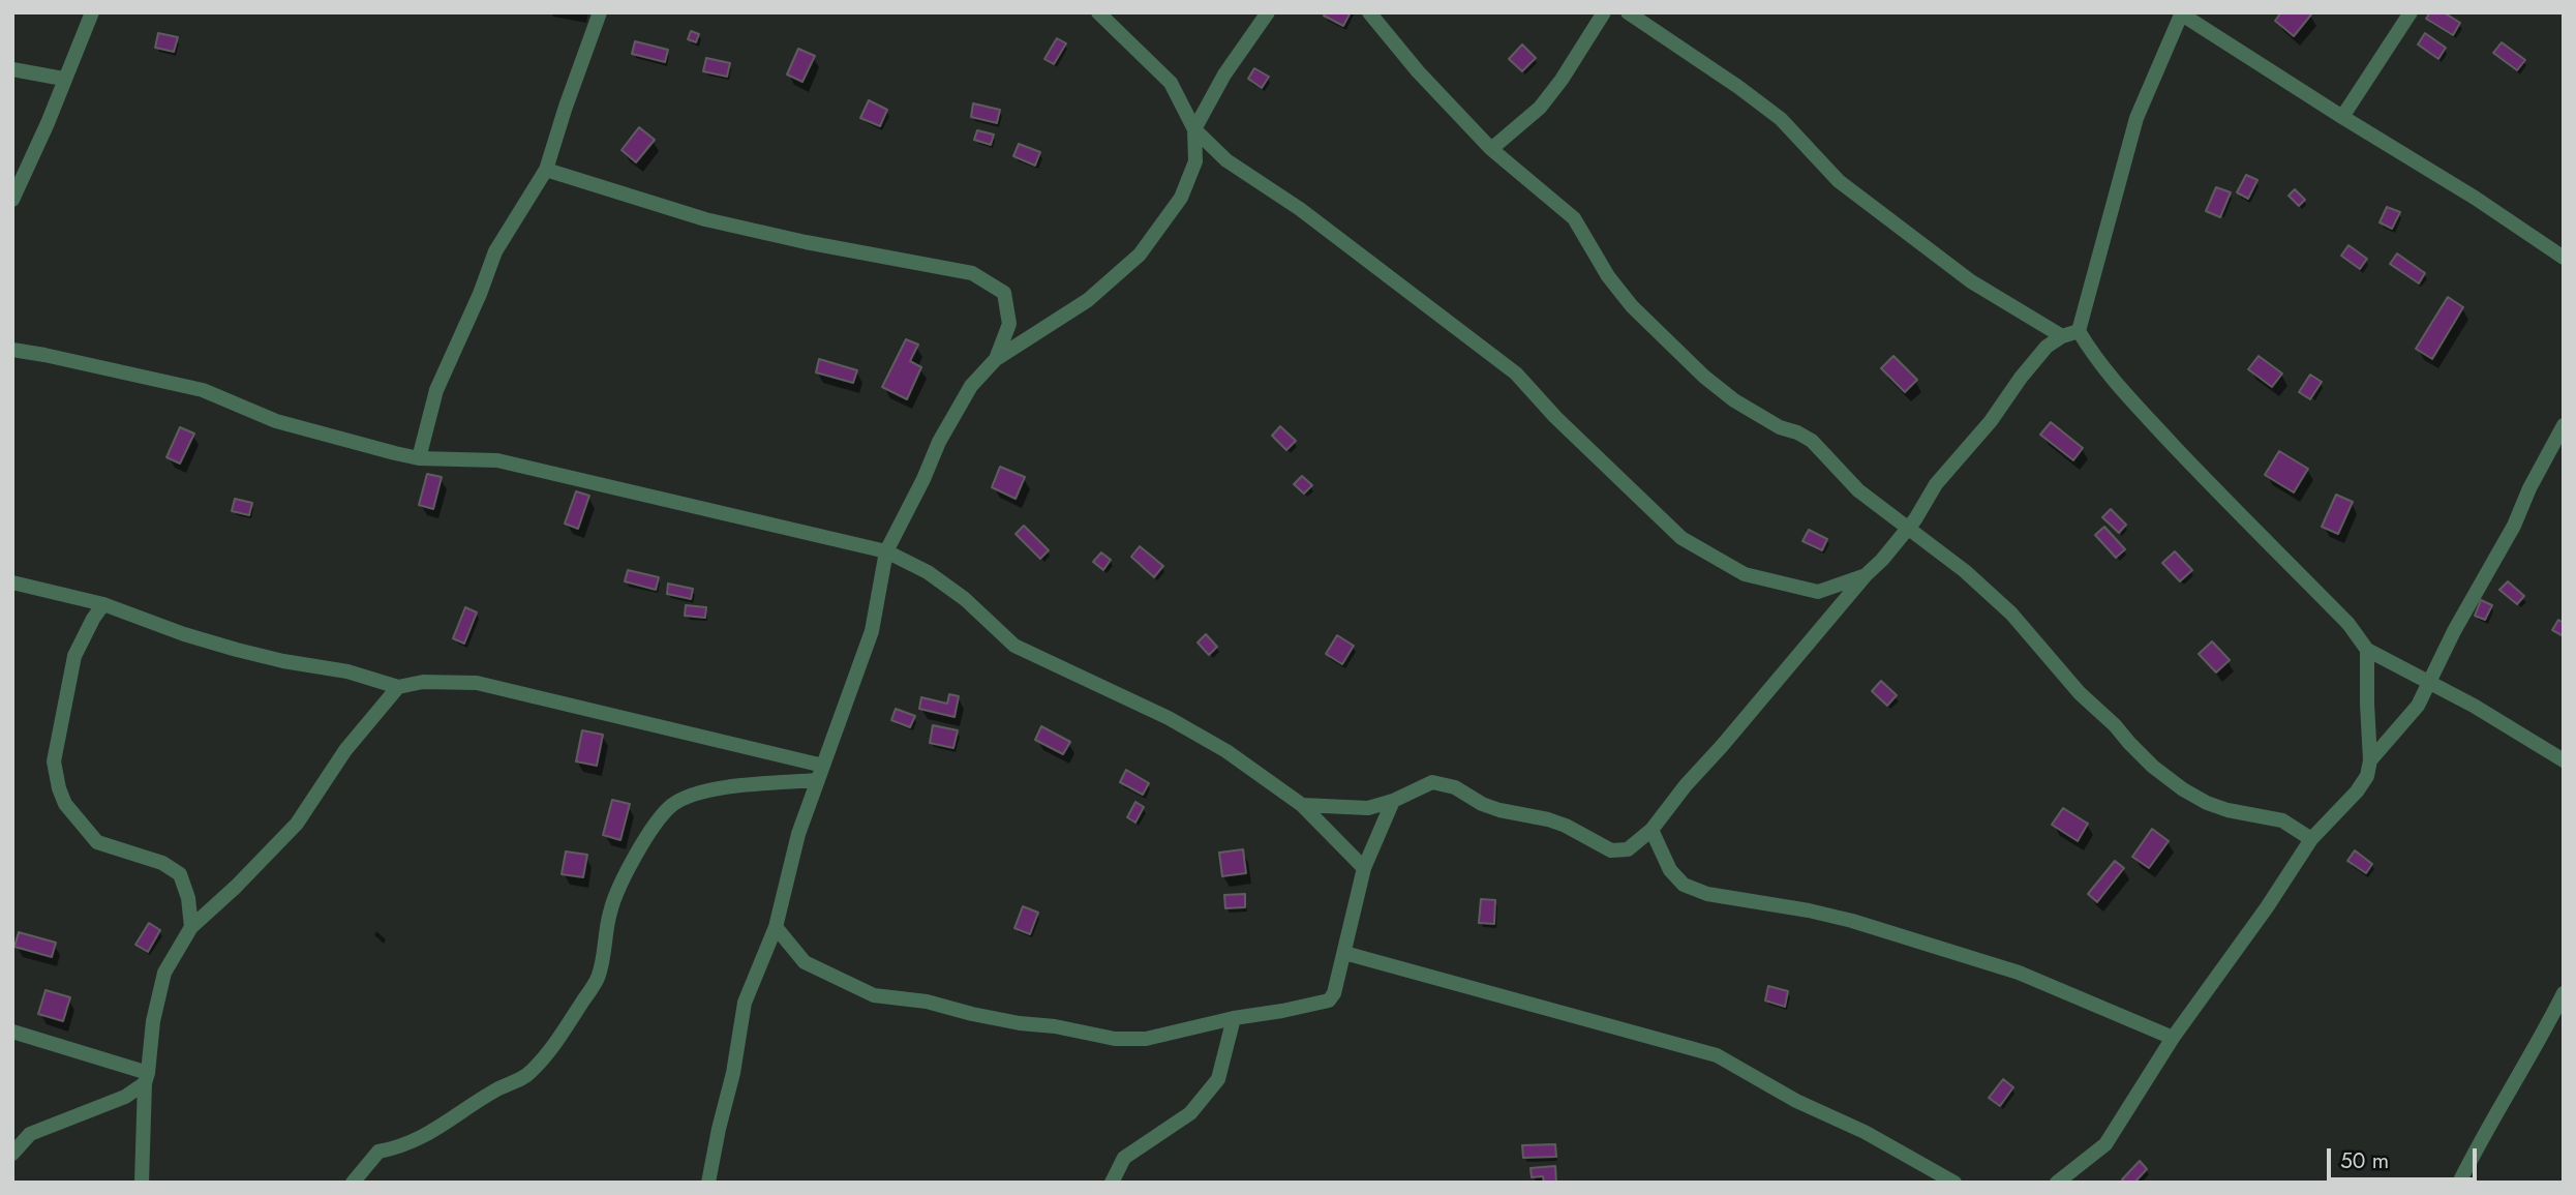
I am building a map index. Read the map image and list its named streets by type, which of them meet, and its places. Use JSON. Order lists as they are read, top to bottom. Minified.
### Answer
{"scale_bar":"50 m"}
